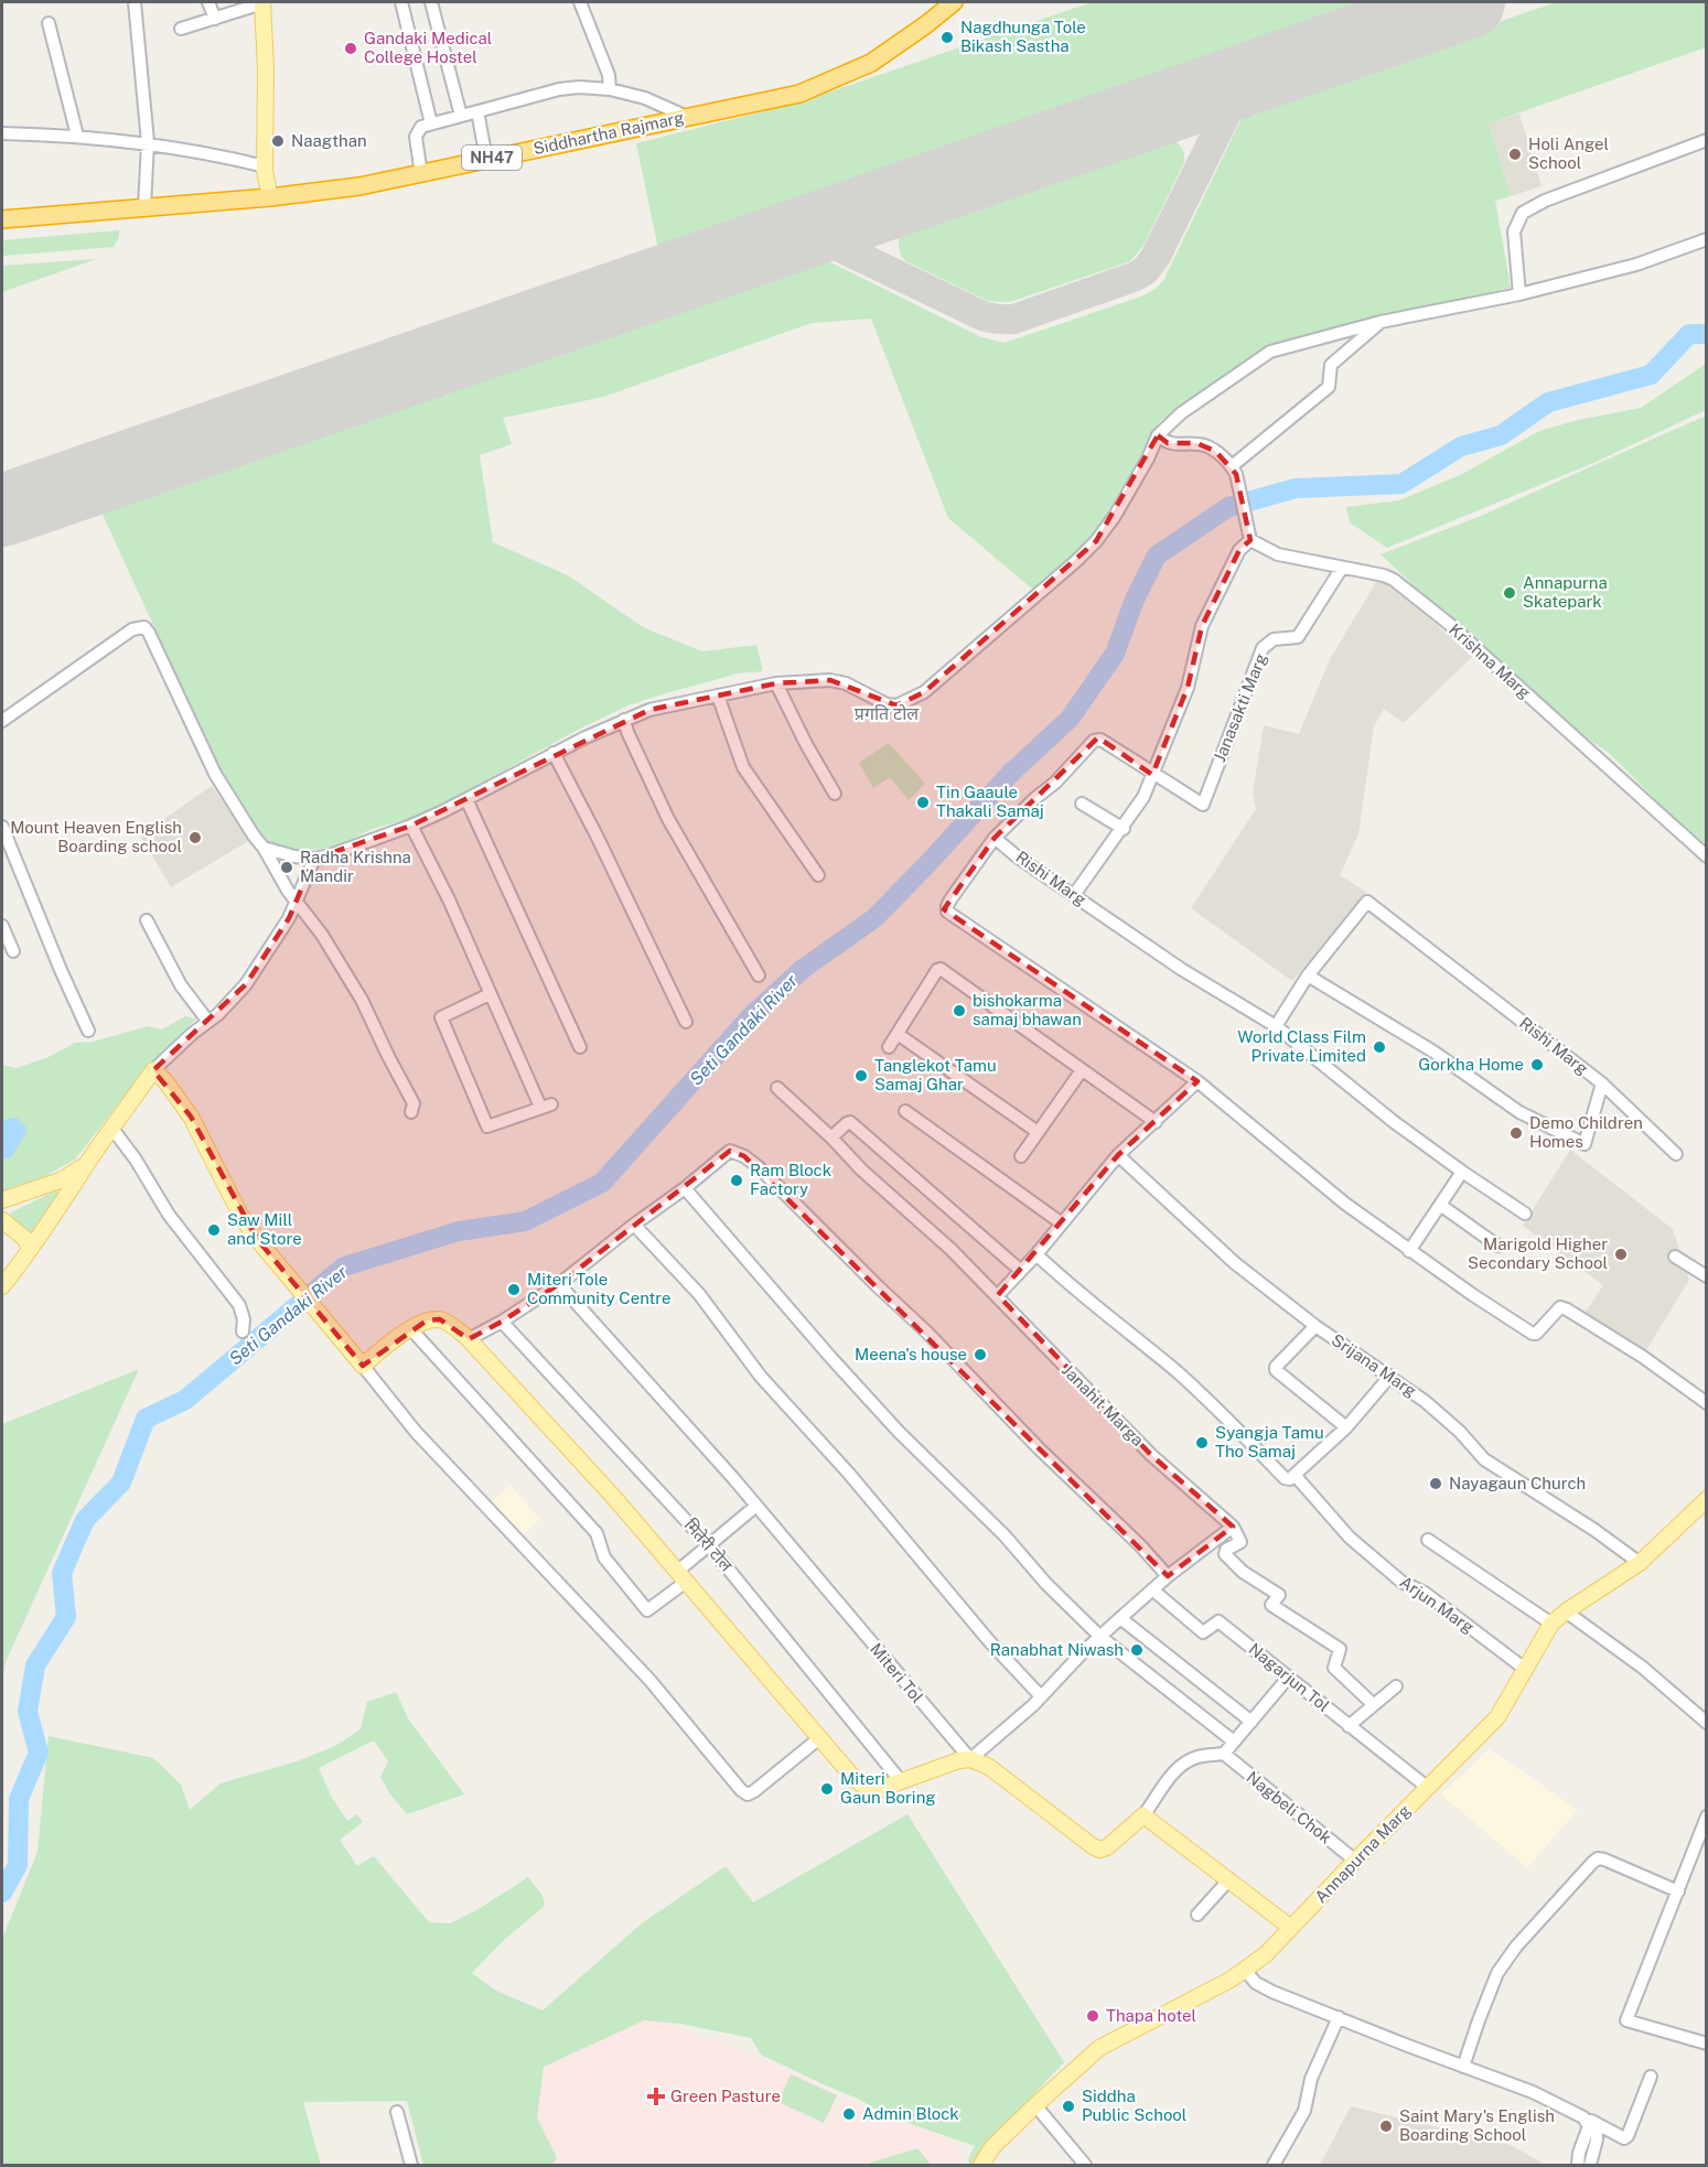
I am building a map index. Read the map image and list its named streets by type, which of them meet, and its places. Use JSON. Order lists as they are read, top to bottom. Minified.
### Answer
{"streets":{"highway":["Siddhartha Rajmarg","NH47"],"main road":["Miteri Tol","Annapurna Marg"],"street":["Krishna Marg","Janasakti Marg","Rishi Marg","Srijana Marg","Janahit Marga","मितेरी टोल","Arjun Marg","Nagarjun Tol","Nagbeli Chok"]},"crossings":[["Krishna Marg","Janasakti Marg"],["Srijana Marg","Annapurna Marg"],["Arjun Marg","Annapurna Marg"],["Nagarjun Tol","Annapurna Marg"],["Nagbeli Chok","Annapurna Marg"]],"districts":["प्रगति टोल"],"water":["Seti Gandaki River"],"places":{"other":["Nagdhunga Tole Bikash Sastha","Gandaki Medical College Hostel","Naagthan","Holi Angel School","Annapurna Skatepark","Tin Gaaule Thakali Samaj","Mount Heaven English Boarding school","Radha Krishna Mandir","bishokarma samaj bhawan","World Class Film Private Limited","Gorkha Home","Tanglekot Tamu Samaj Ghar","Demo Children Homes","Ram Block Factory","Saw Mill and Store","Marigold Higher Secondary School","Miteri Tole Community Centre","Meena's house","Syangja Tamu Tho Samaj","Nayagaun Church","Ranabhat Niwash","Miteri Gaun Boring","Thapa hotel","Siddha Public School","Admin Block","Saint Mary's English Boarding School"],"health":["Green Pasture"]}}
